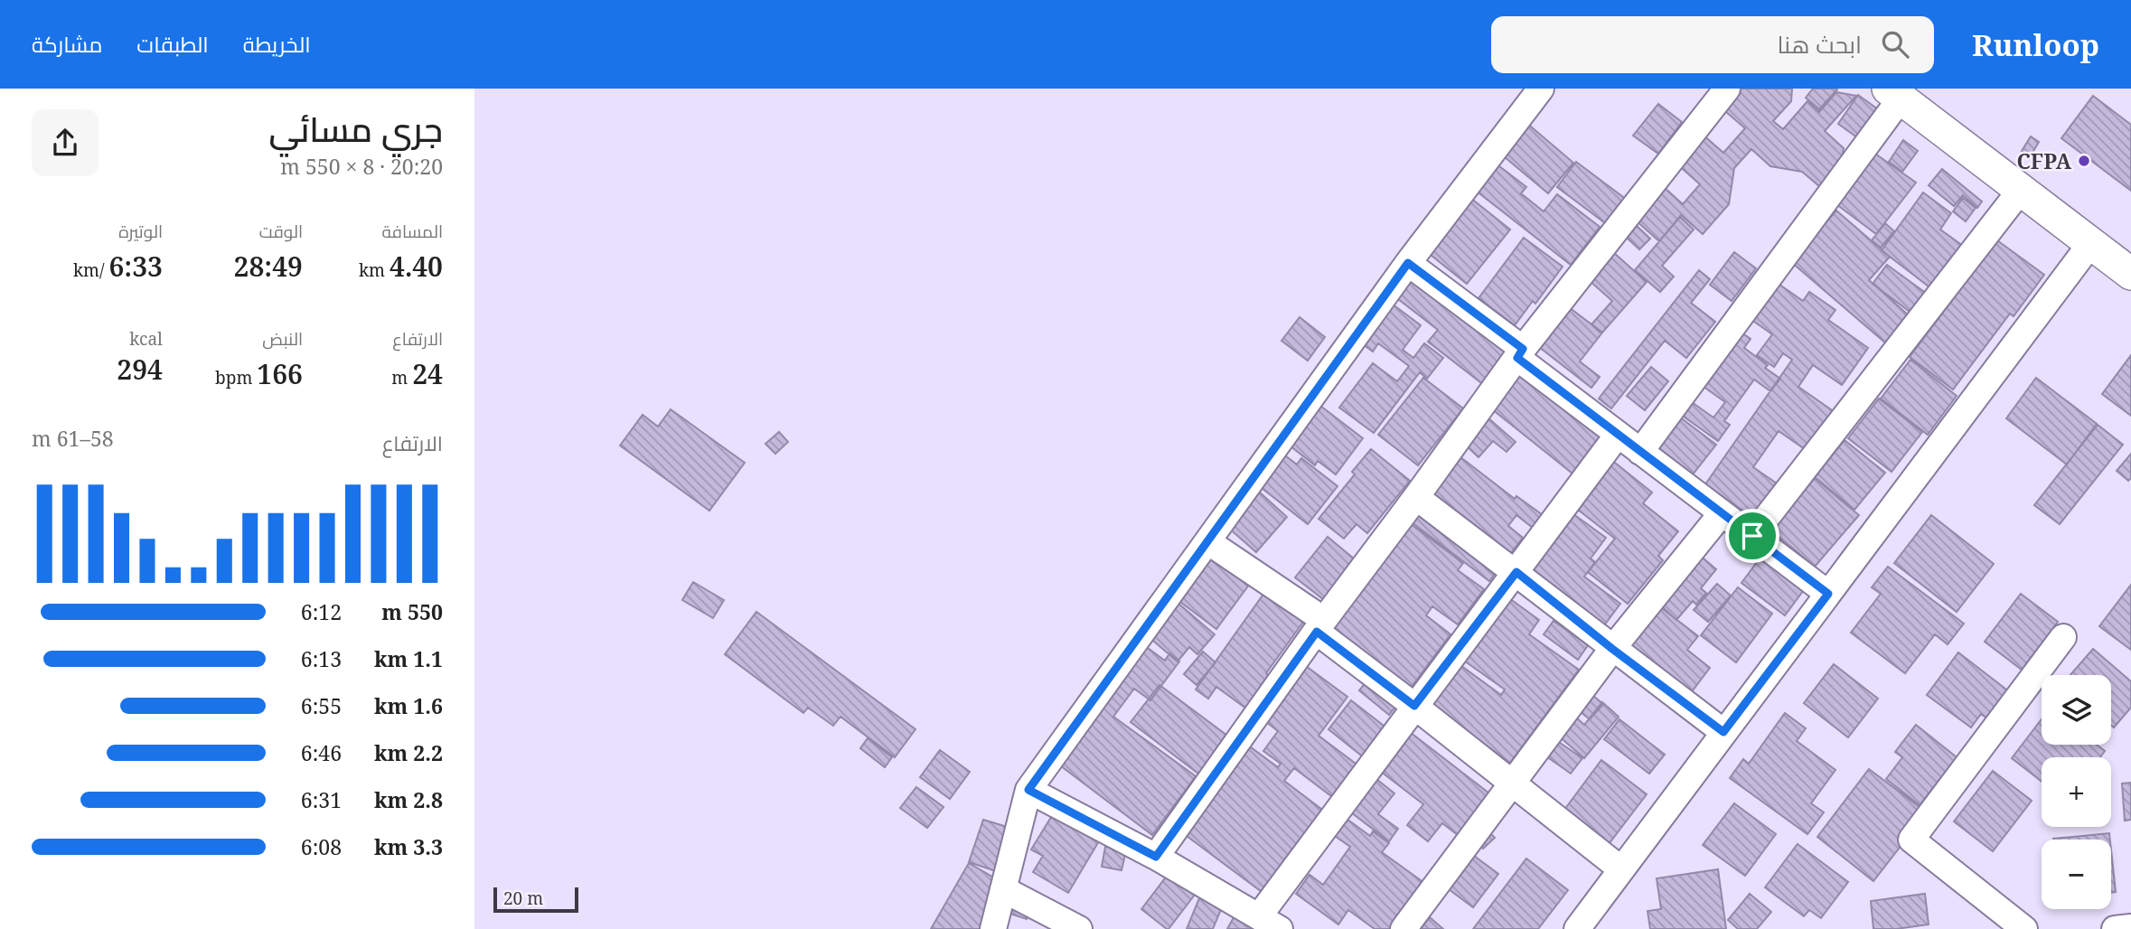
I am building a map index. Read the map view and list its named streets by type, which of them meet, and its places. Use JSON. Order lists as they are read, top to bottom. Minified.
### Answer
{"places":["CFPA"],"scale_bar":"20 m","page":{"header":"Runloop","search":"ابحث هنا","nav":["الخريطة","الطبقات","مشاركة"],"heading":["جري مسائي","20:20 · 8 × 550 m"],"stats":[["المسافة","4.40 km"],["الوقت","28:49"],["الوتيرة","6:33 /km"],["الارتفاع","24 m"],["النبض","166 bpm"],["kcal","294"]],"chart":["الارتفاع","58–61 m"],"list":[{"name":"550 m","note":"6:12"},{"name":"1.1 km","note":"6:13"},{"name":"1.6 km","note":"6:55"},{"name":"2.2 km","note":"6:46"},{"name":"2.8 km","note":"6:31"},{"name":"3.3 km","note":"6:08"}],"map_buttons":["+","−"],"scale":"20 m"}}
